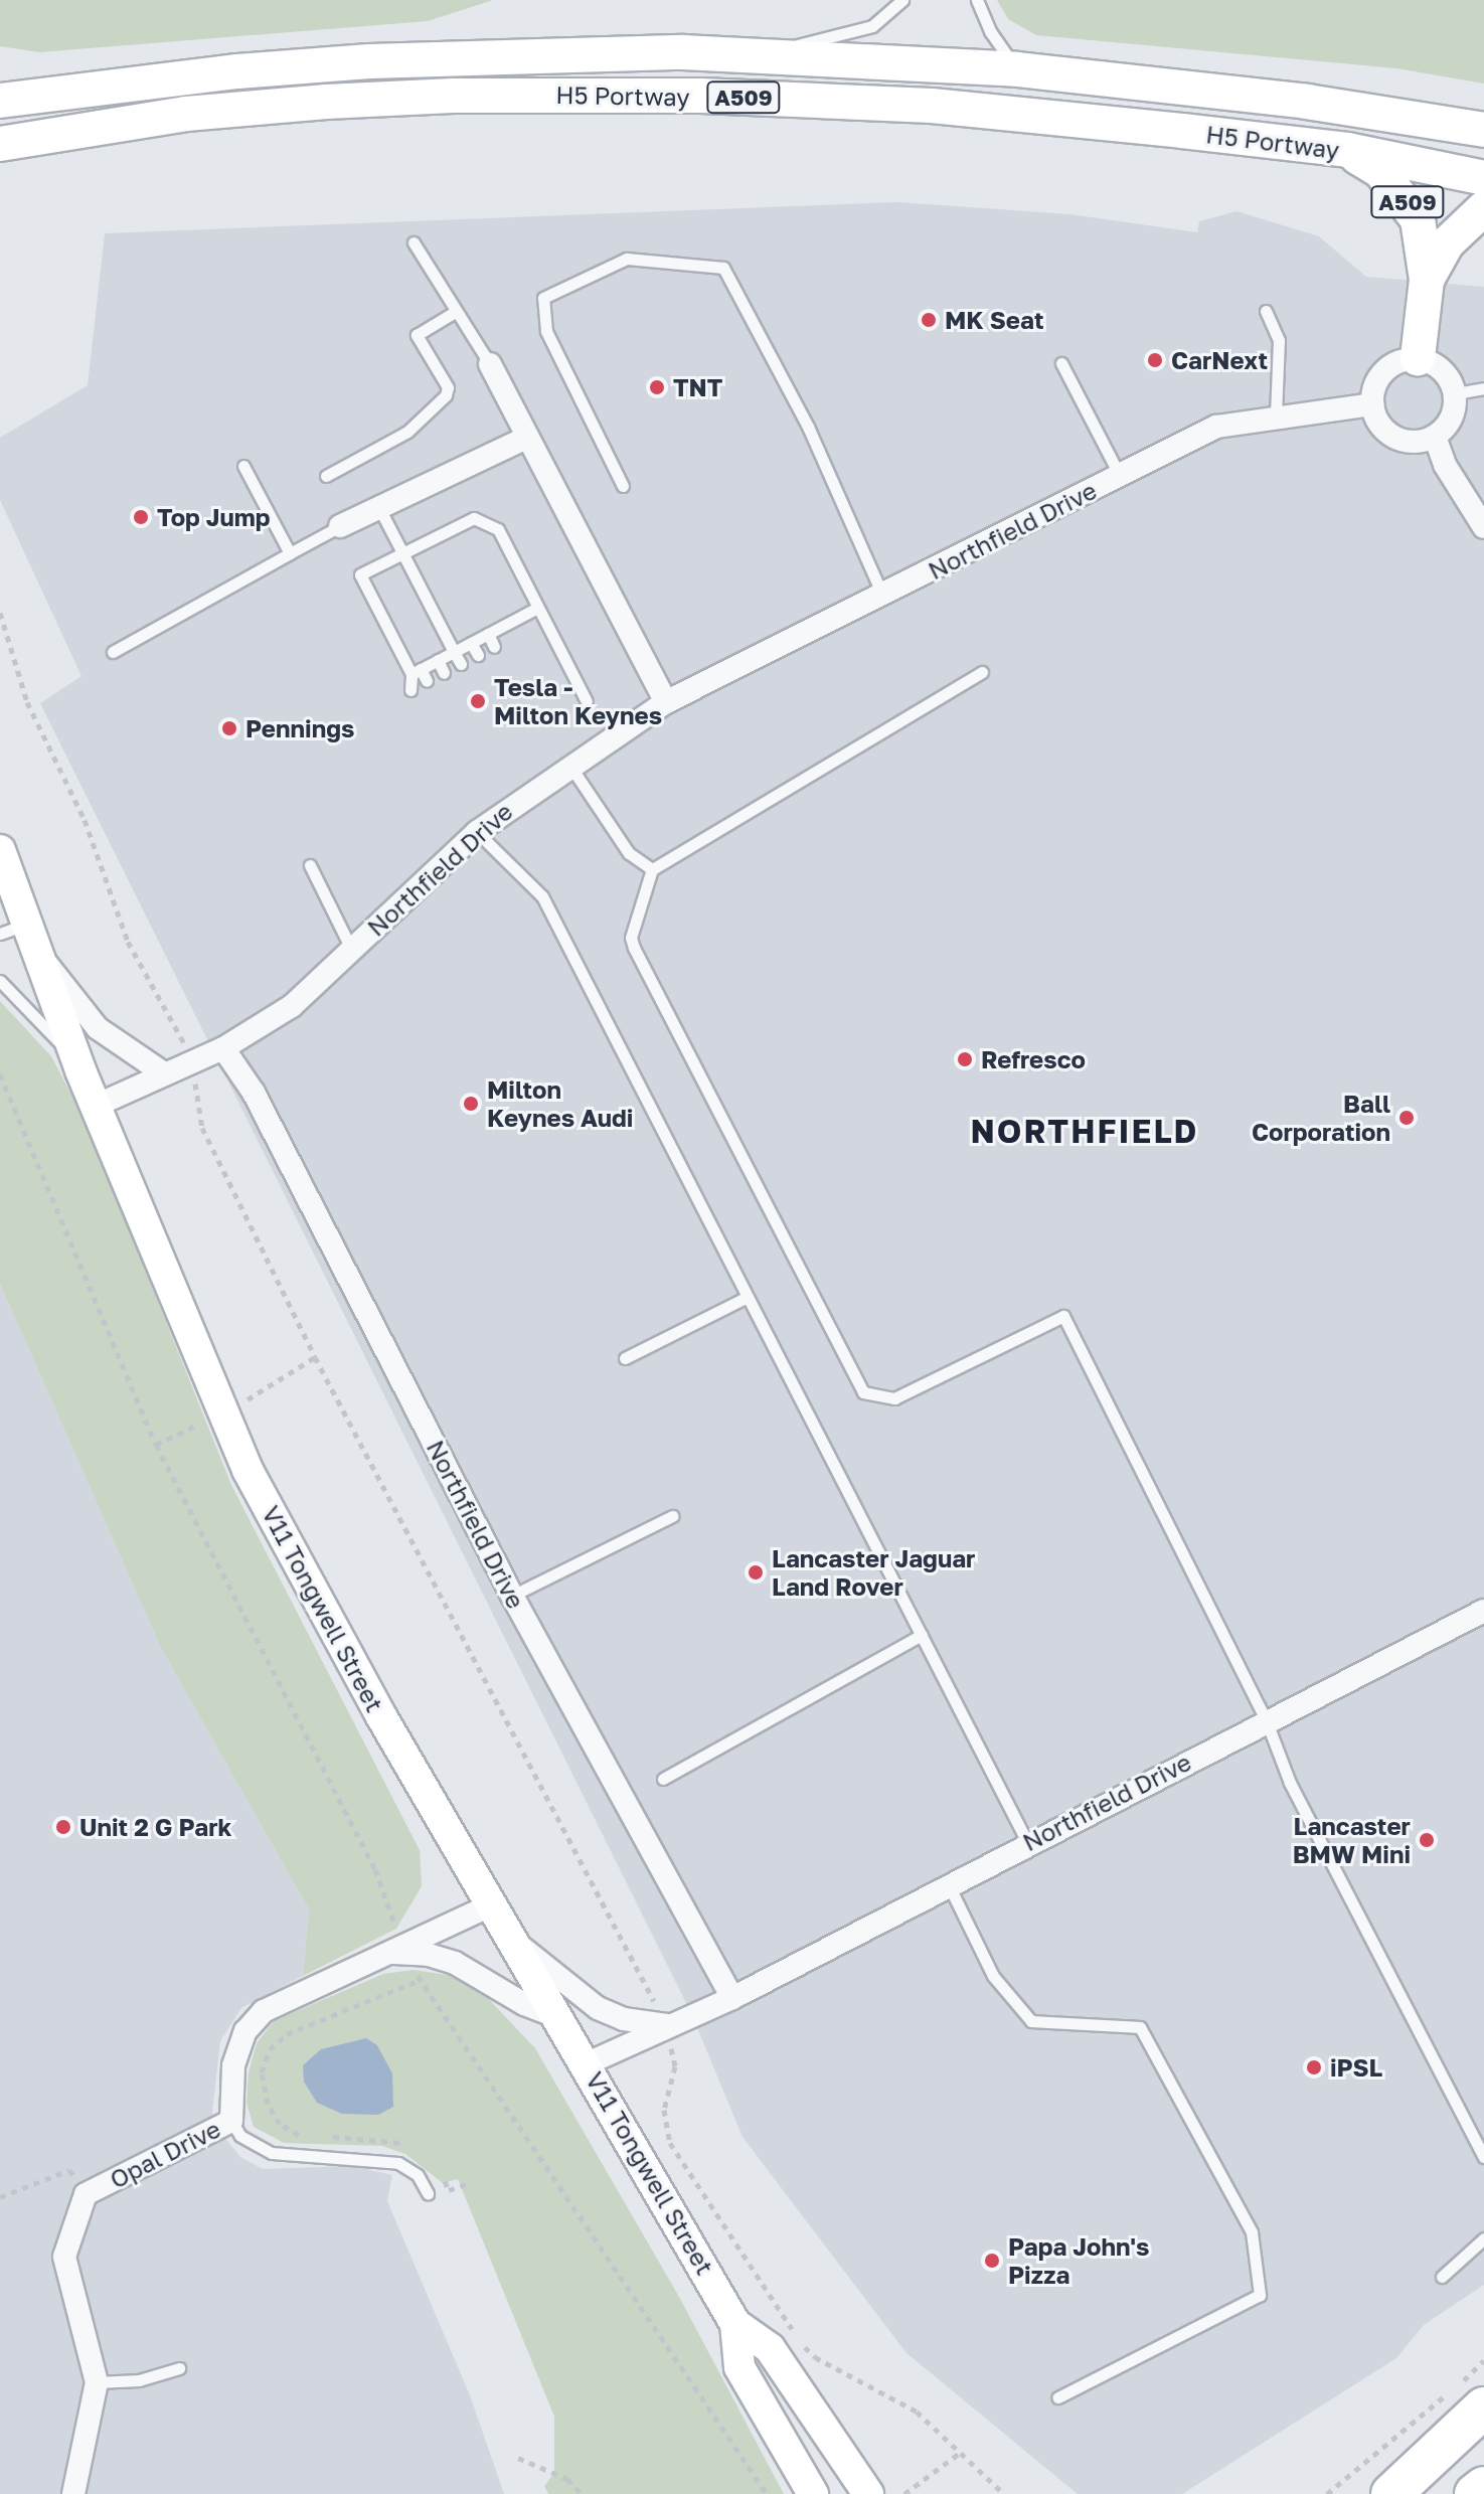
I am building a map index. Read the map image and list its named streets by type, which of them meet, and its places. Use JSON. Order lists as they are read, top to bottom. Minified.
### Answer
{"streets":{"main road":["H5 Portway","A509"],"street":["Northfield Drive","V11 Tongwell Street","Opal Drive"]},"crossings":[["H5 Portway","A509"],["Northfield Drive","V11 Tongwell Street"],["V11 Tongwell Street","Opal Drive"]],"districts":["NORTHFIELD"],"places":["MK Seat","CarNext","TNT","Top Jump","Tesla - Milton Keynes","Pennings","Refresco","Milton Keynes Audi","Ball Corporation","Lancaster Jaguar Land Rover","Unit 2 G Park","Lancaster BMW Mini","iPSL","Papa John's Pizza"]}
